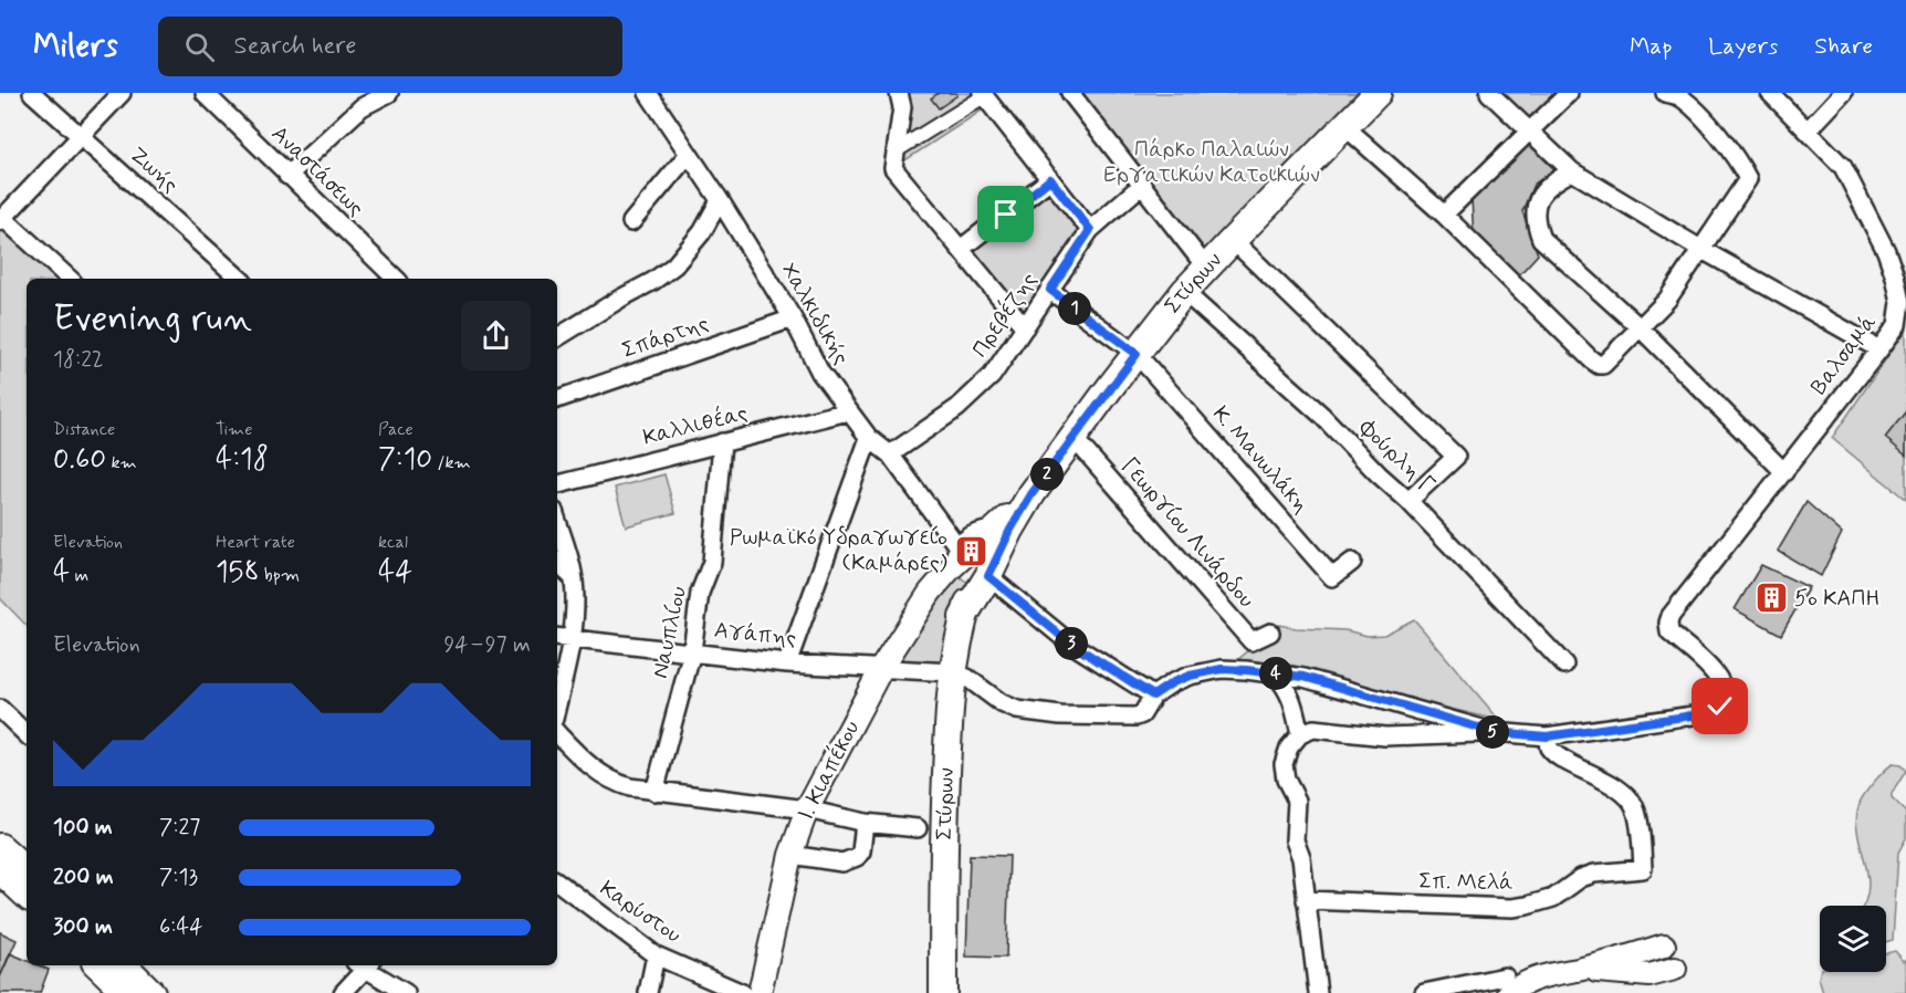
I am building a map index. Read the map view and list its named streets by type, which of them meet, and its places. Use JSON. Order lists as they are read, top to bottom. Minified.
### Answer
{"streets":{"main road":["Στύρων"],"street":["Ζωής","Αναστάσεως","Χαλκιδικής","Πρεβέζης","Σπάρτης","Βαλσαμά","Καλλιθέας","Φούρλη Γ","Κ. Μανωλάκη","Γεωργίου Λινάρδου","Ναυπλίου","Αγάπης","Ι. Κιαπέκου","Σπ. Μελά","Καρύστου"]},"crossings":[["Στύρων","Φούρλη Γ"],["Στύρων","Κ. Μανωλάκη"],["Στύρων","Γεωργίου Λινάρδου"],["Στύρων","Αγάπης"],["Στύρων","Ι. Κιαπέκου"],["Χαλκιδικής","Πρεβέζης"],["Χαλκιδικής","Σπάρτης"],["Χαλκιδικής","Καλλιθέας"],["Χαλκιδικής","Ι. Κιαπέκου"],["Βαλσαμά","Σπ. Μελά"],["Καλλιθέας","Ναυπλίου"],["Ναυπλίου","Αγάπης"],["Αγάπης","Ι. Κιαπέκου"]],"parks":["Πάρκο Παλαιών Εργατικών Κατοικιών"],"places":{"building":["Ρωμαϊκό Υδραγωγείο (Καμάρες)","5ο ΚΑΠΗ"]},"page":{"header":"Milers","search":"Search here","nav":["Map","Layers","Share"],"heading":["Evening run","18:22"],"pins":["1","2","3","4","5"],"stats":[["Distance","0.60 km"],["Time","4:18"],["Pace","7:10 /km"],["Elevation","4 m"],["Heart rate","158 bpm"],["kcal","44"]],"chart":["Elevation","94–97 m"],"list":[{"name":"100 m","note":"7:27"},{"name":"200 m","note":"7:13"},{"name":"300 m","note":"6:44"}]}}
